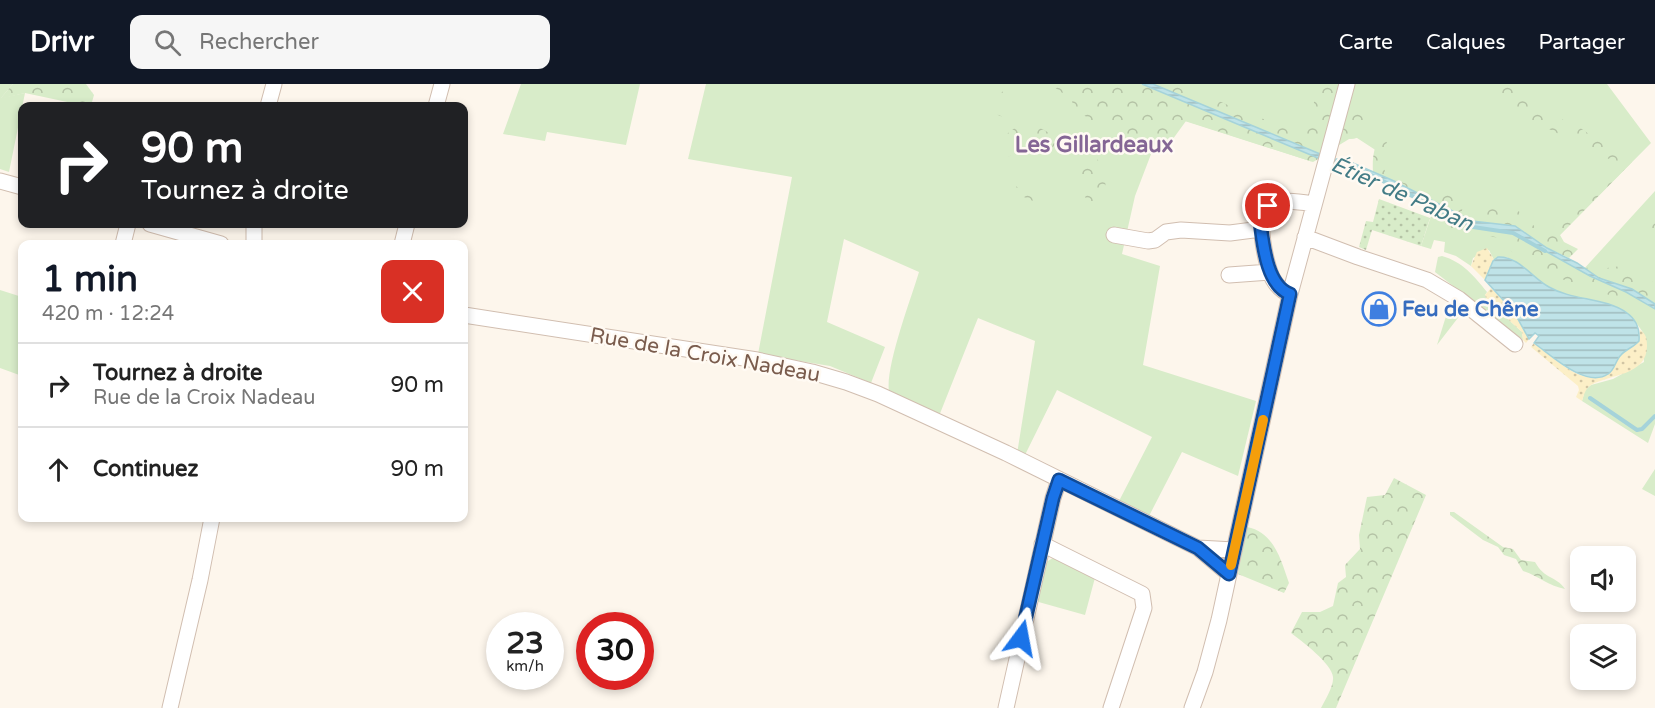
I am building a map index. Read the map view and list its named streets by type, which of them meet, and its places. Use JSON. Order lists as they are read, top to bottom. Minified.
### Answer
{"streets":{"street":["Rue de la Croix Nadeau"]},"districts":["Les Gillardeaux"],"water":["Étier de Paban"],"places":{"shop":["Feu de Chêne"]},"page":{"header":"Drivr","search":"Rechercher","nav":["Carte","Calques","Partager"],"turn":["90 m","Tournez à droite"],"heading":["1 min","420 m · 12:24"],"list":[{"name":"Tournez à droite","note":"Rue de la Croix Nadeau","value":"90 m"},{"name":"Continuez","value":"90 m"}],"speed":"23 km/h","limit":"30"}}
